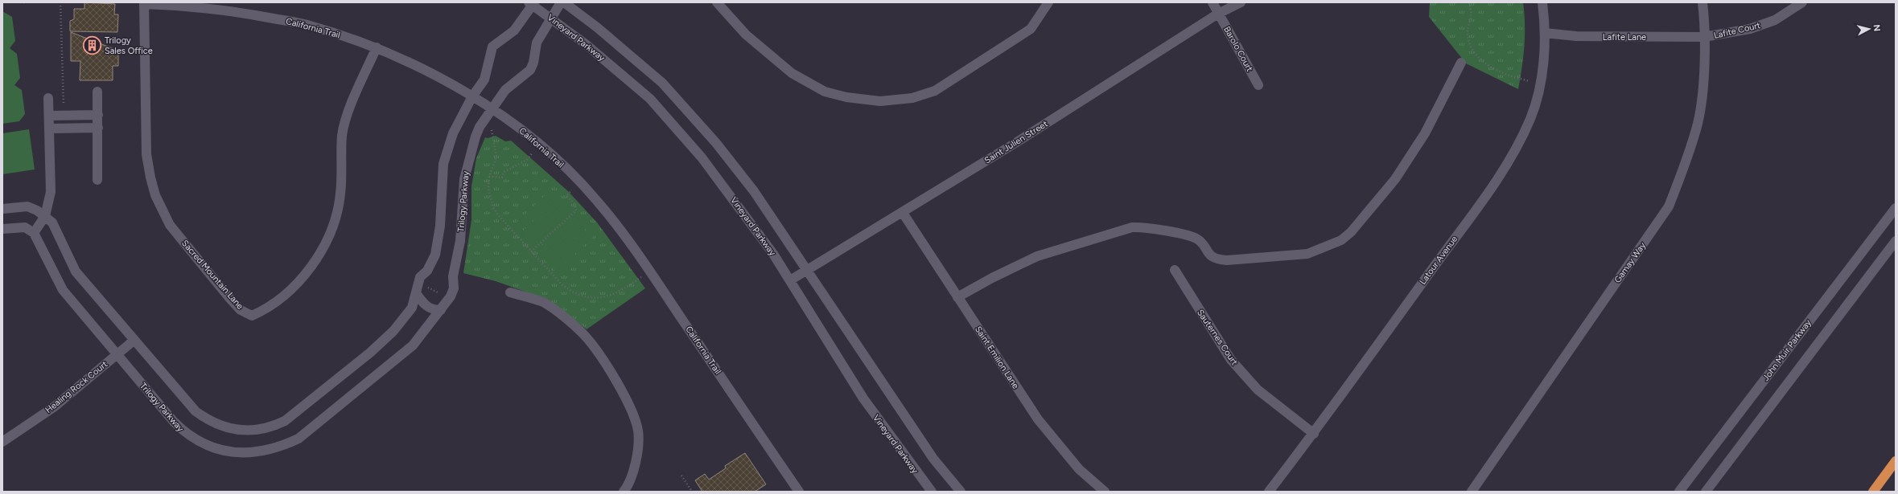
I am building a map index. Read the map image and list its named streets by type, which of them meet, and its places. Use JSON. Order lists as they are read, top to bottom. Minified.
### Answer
{"streets":{"street":["California Trail","Lafite Court","Lafite Lane","Vineyard Parkway","Barolo Court","Saint Julien Street","Trilogy Parkway","Latour Avenue","Gamay Way","Sacred Mountain Lane","Sauternes Court","John Muir Parkway","Saint Emilion Lane","Healing Rock Court"]},"crossings":[["California Trail","Trilogy Parkway"],["California Trail","Sacred Mountain Lane"],["Lafite Court","Lafite Lane"],["Lafite Court","Gamay Way"],["Lafite Lane","Latour Avenue"],["Lafite Lane","Gamay Way"],["Vineyard Parkway","Saint Julien Street"],["Vineyard Parkway","Trilogy Parkway"],["Barolo Court","Saint Julien Street"],["Saint Julien Street","Saint Emilion Lane"],["Trilogy Parkway","Healing Rock Court"],["Latour Avenue","Sauternes Court"]],"places":{"building":["Trilogy Sales Office"]},"north":"right"}
